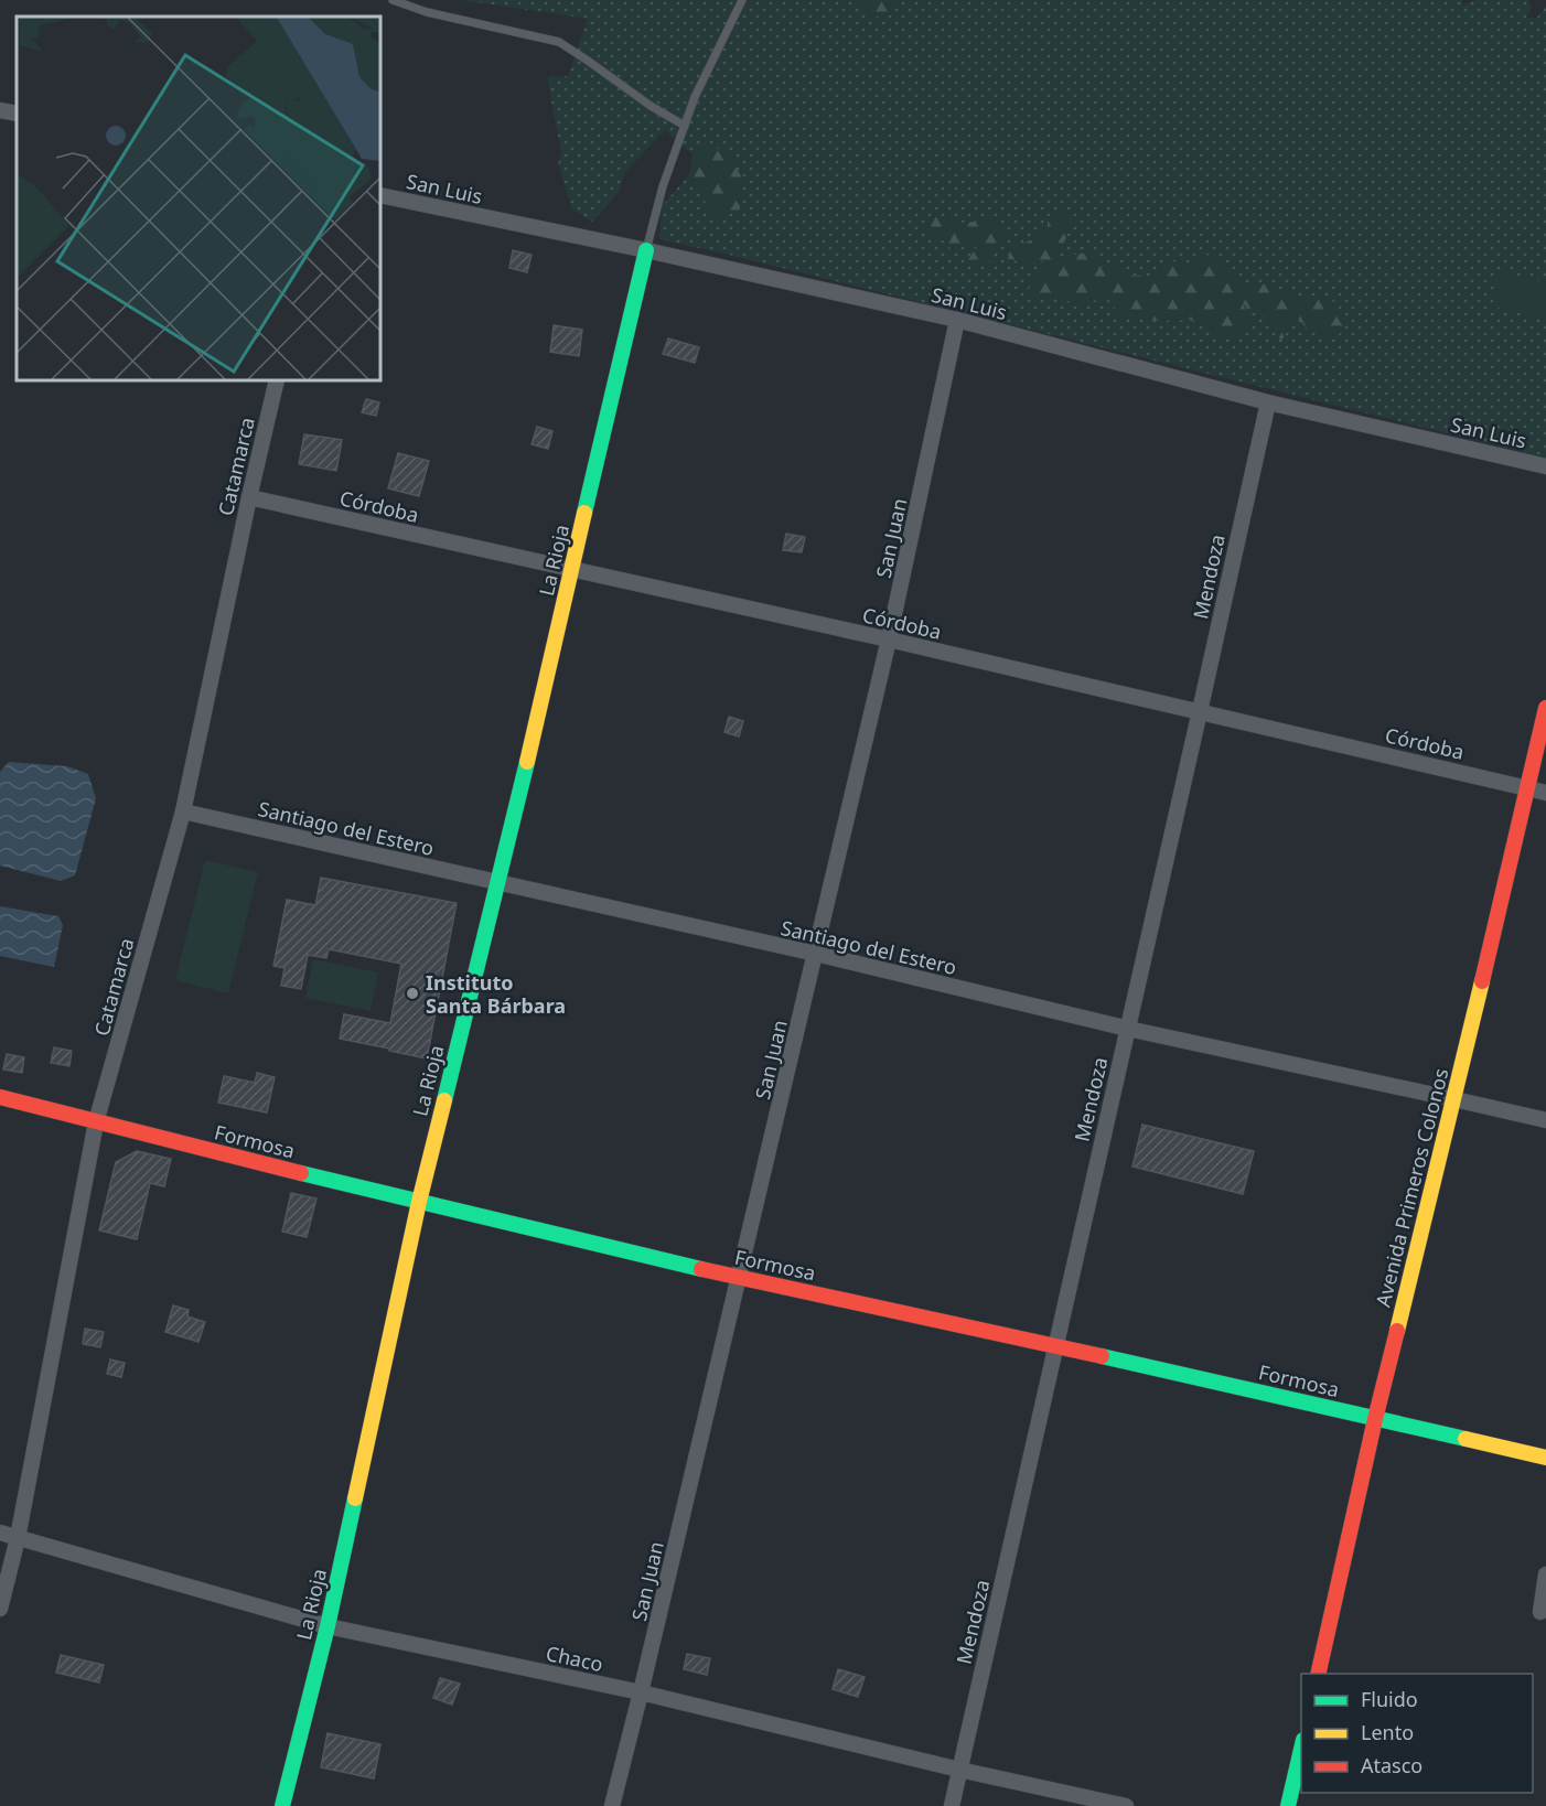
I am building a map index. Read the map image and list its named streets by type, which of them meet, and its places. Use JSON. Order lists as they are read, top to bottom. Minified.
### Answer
{"streets":{"street":["San Luis","Catamarca","Córdoba","San Juan","La Rioja","Mendoza","Santiago del Estero","Formosa","Avenida Primeros Colonos","Chaco"]},"crossings":[["San Luis","San Juan"],["San Luis","La Rioja"],["San Luis","Mendoza"],["Catamarca","Córdoba"],["Catamarca","Santiago del Estero"],["Catamarca","Formosa"],["Catamarca","Chaco"],["Córdoba","San Juan"],["Córdoba","La Rioja"],["Córdoba","Mendoza"],["Córdoba","Avenida Primeros Colonos"],["San Juan","Santiago del Estero"],["San Juan","Formosa"],["San Juan","Chaco"],["La Rioja","Santiago del Estero"],["La Rioja","Formosa"],["La Rioja","Chaco"],["Mendoza","Santiago del Estero"],["Mendoza","Formosa"],["Mendoza","Chaco"],["Santiago del Estero","Avenida Primeros Colonos"],["Formosa","Avenida Primeros Colonos"]],"places":["Instituto Santa Bárbara"],"legend":["Fluido","Lento","Atasco"]}
